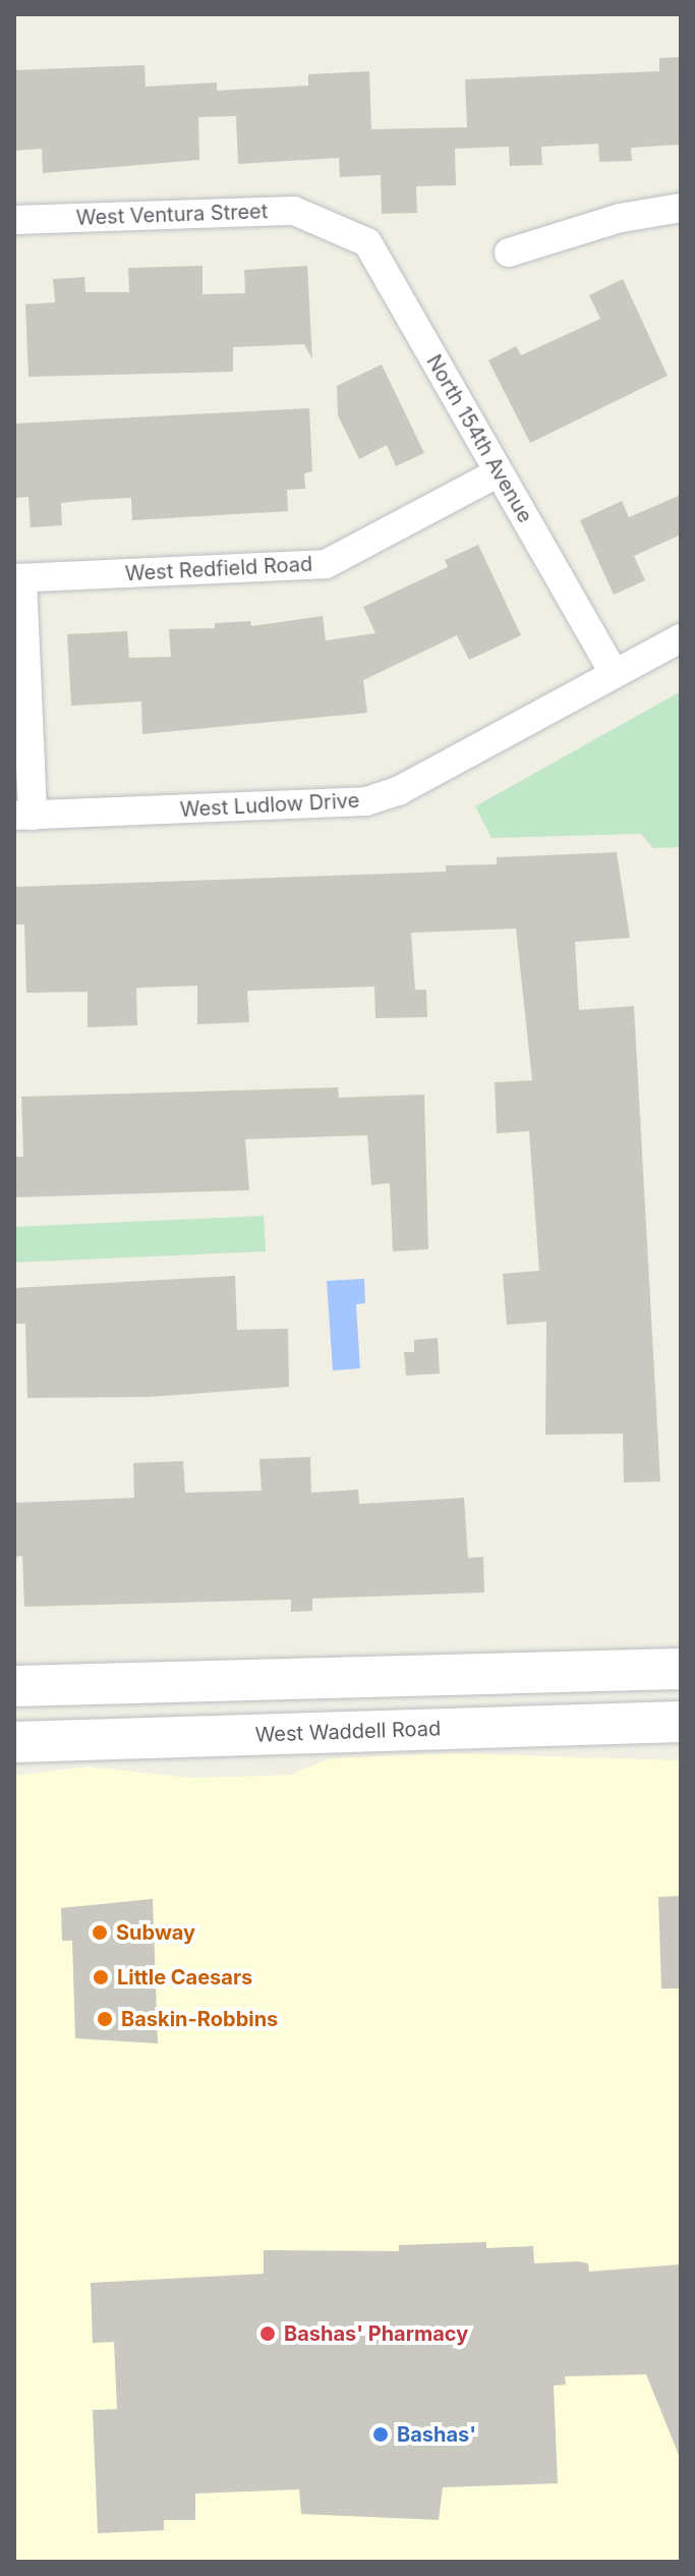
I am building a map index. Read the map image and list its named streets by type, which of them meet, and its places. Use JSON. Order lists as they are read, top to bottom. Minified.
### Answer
{"streets":{"main road":["West Waddell Road"],"street":["West Ventura Street","North 154th Avenue","West Redfield Road","West Ludlow Drive"]},"crossings":[["West Ventura Street","North 154th Avenue"],["North 154th Avenue","West Redfield Road"],["North 154th Avenue","West Ludlow Drive"]],"places":["Subway","Little Caesars","Baskin-Robbins","Bashas' Pharmacy","Bashas'"]}
